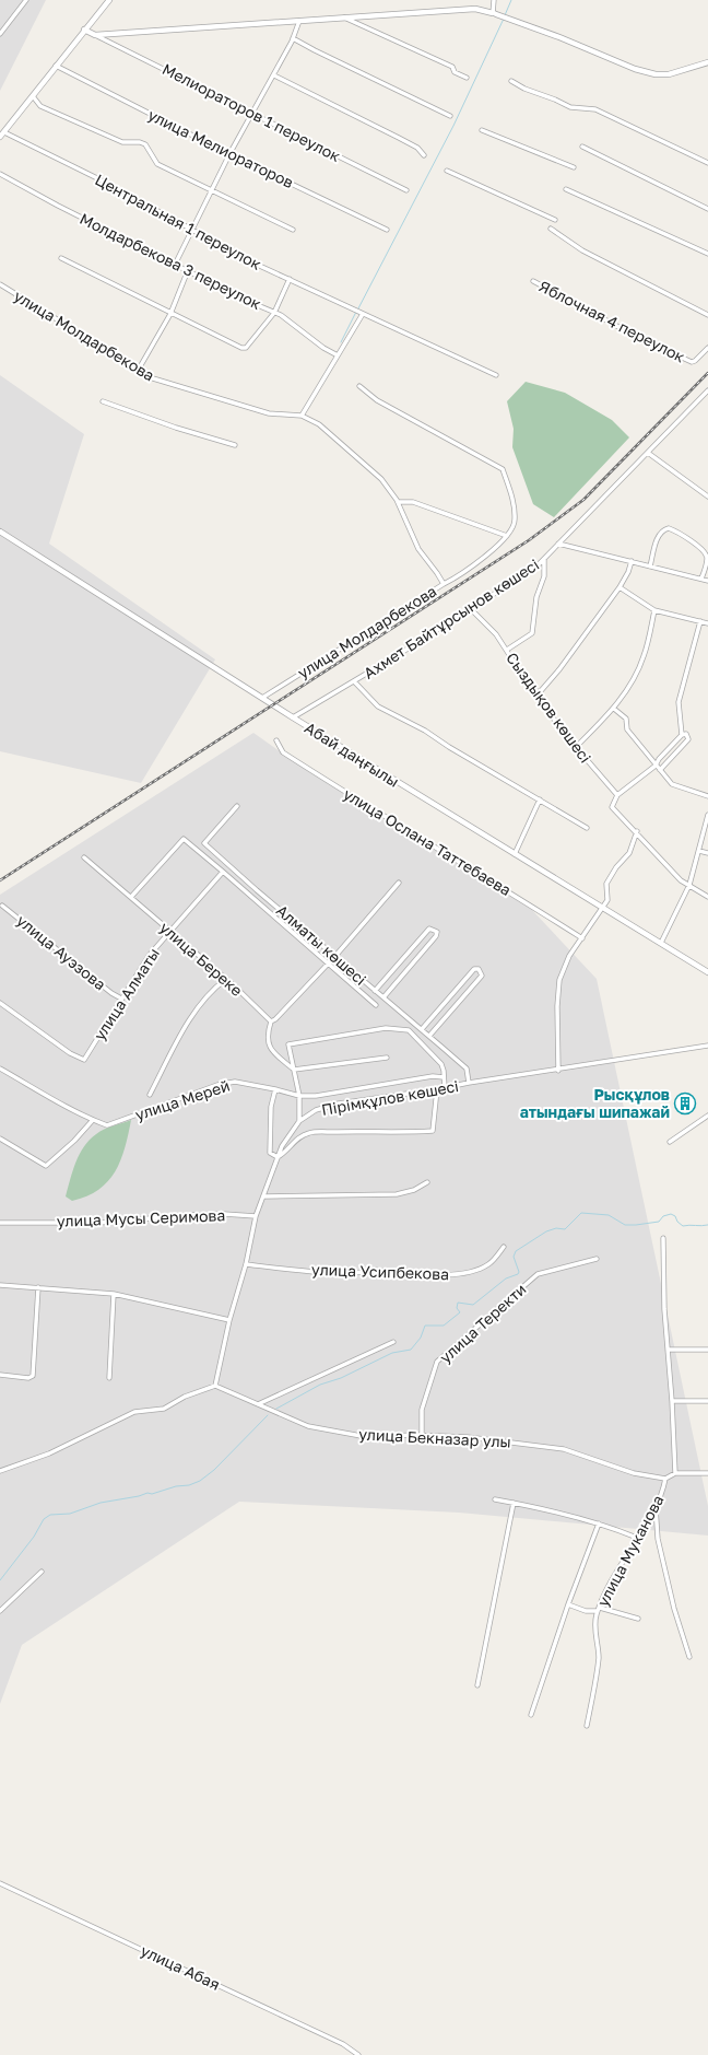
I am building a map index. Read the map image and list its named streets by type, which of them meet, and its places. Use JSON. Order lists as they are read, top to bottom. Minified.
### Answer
{"streets":{"street":["Мелиораторов 1 переулок","улица Мелиораторов","Центральная 1 переулок","Молдарбекова 3 переулок","Яблочная 4 переулок","улица Молдарбекова","Ахмет Байтұрсынов көшесі","Сыздықов көшесі","Абай даңғылы","улица Ослана Таттебаева","Алматы көшесі","улица Ауэзова","улица Береке","улица Алматы","Пірімқұлов көшесі","улица Мерей","улица Мусы Серимова","улица Усипбекова","улица Теректи","улица Бекназар улы","улица Муканова","улица Абая"]},"crossings":[["улица Молдарбекова","Абай даңғылы"],["Ахмет Байтұрсынов көшесі","Сыздықов көшесі"],["Ахмет Байтұрсынов көшесі","Абай даңғылы"],["Алматы көшесі","Пірімқұлов көшесі"],["улица Ауэзова","улица Алматы"],["улица Береке","улица Алматы"],["Пірімқұлов көшесі","улица Мусы Серимова"],["Пірімқұлов көшесі","улица Усипбекова"],["Пірімқұлов көшесі","улица Бекназар улы"],["улица Теректи","улица Бекназар улы"],["улица Бекназар улы","улица Муканова"]],"places":{"building":["Рысқұлов атындағы шипажай"]}}
